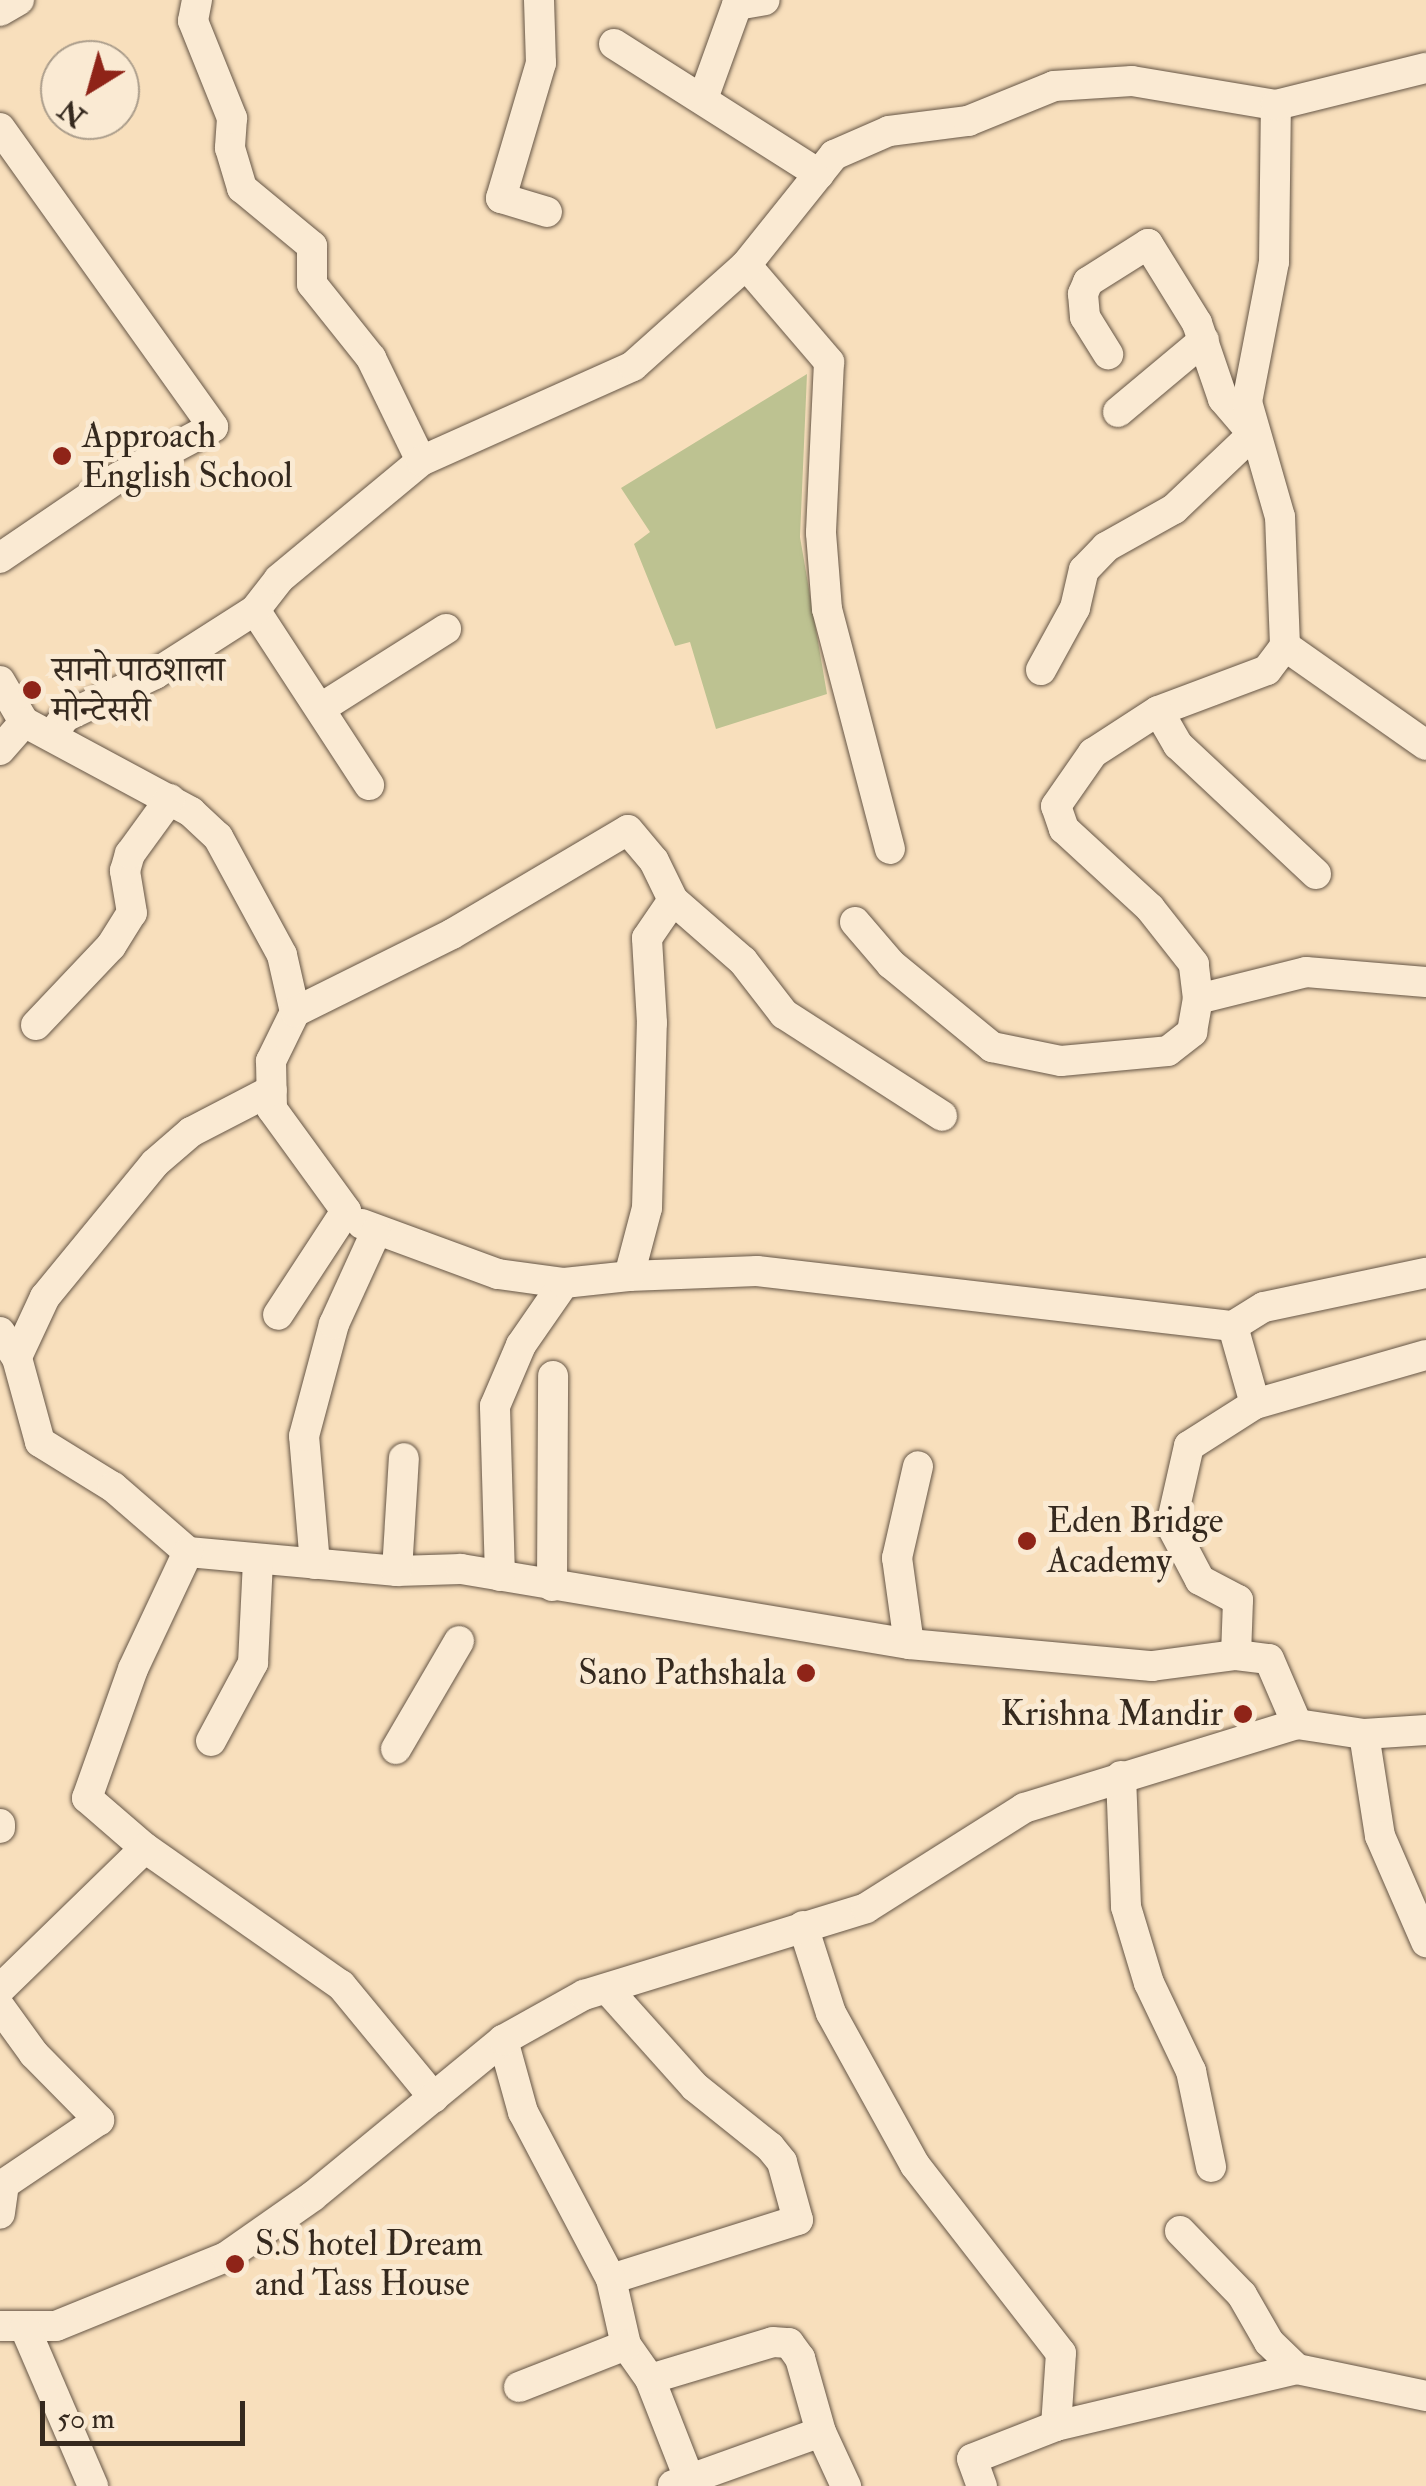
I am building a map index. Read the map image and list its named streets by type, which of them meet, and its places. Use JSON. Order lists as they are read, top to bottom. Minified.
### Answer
{"places":["Approach English School","सानो पाठशाला मोन्टेसरी","Eden Bridge Academy","Sano Pathshala","Krishna Mandir","S.S hotel Dream and Tass House"],"scale_bar":"50 m","north":"bottom left"}
